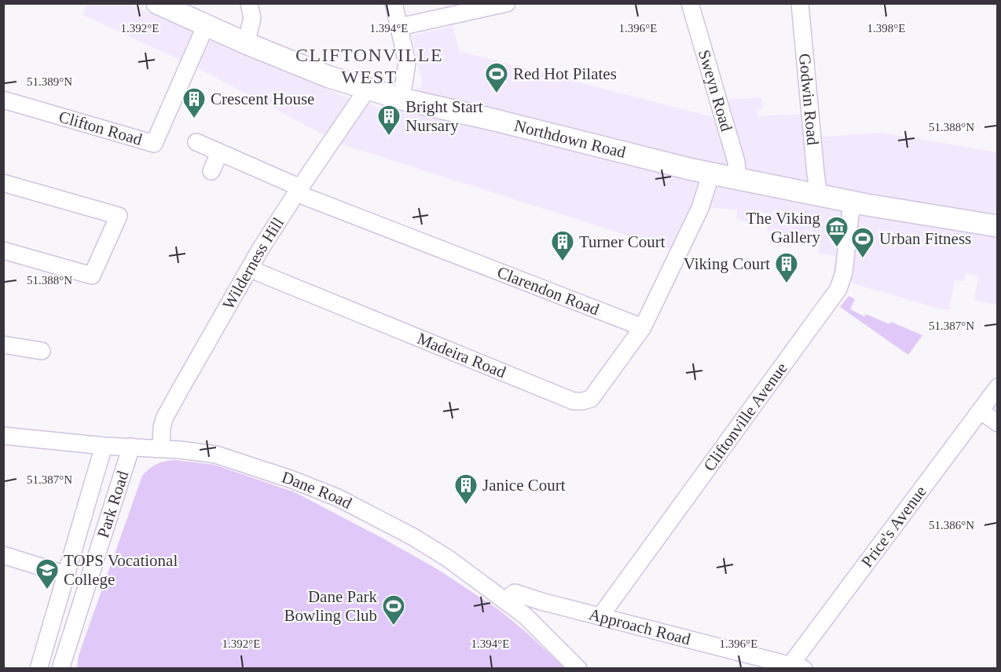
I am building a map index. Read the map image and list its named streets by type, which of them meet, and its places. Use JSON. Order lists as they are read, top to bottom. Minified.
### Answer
{"streets":{"main road":["Northdown Road"],"street":["Sweyn Road","Godwin Road","Clifton Road","Wilderness Hill","Clarendon Road","Madeira Road","Cliftonville Avenue","Dane Road","Park Road","Price's Avenue","Approach Road"]},"crossings":[["Sweyn Road","Northdown Road"],["Godwin Road","Northdown Road"],["Clifton Road","Northdown Road"],["Northdown Road","Wilderness Hill"],["Northdown Road","Cliftonville Avenue"],["Wilderness Hill","Clarendon Road"],["Wilderness Hill","Madeira Road"],["Wilderness Hill","Dane Road"],["Clarendon Road","Madeira Road"],["Cliftonville Avenue","Approach Road"],["Dane Road","Park Road"],["Dane Road","Approach Road"],["Price's Avenue","Approach Road"]],"districts":["CLIFTONVILLE WEST"],"places":{"sports":["Red Hot Pilates","Urban Fitness","Dane Park Bowling Club"],"building":["Crescent House","Bright Start Nursary","Turner Court","Viking Court","Janice Court"],"museum":["The Viking Gallery"],"school or university":["TOPS Vocational College"]},"coordinates":["1.392°E","1.394°E","1.396°E","1.398°E","51.389°N","51.388°N","51.387°N","51.386°N"]}
